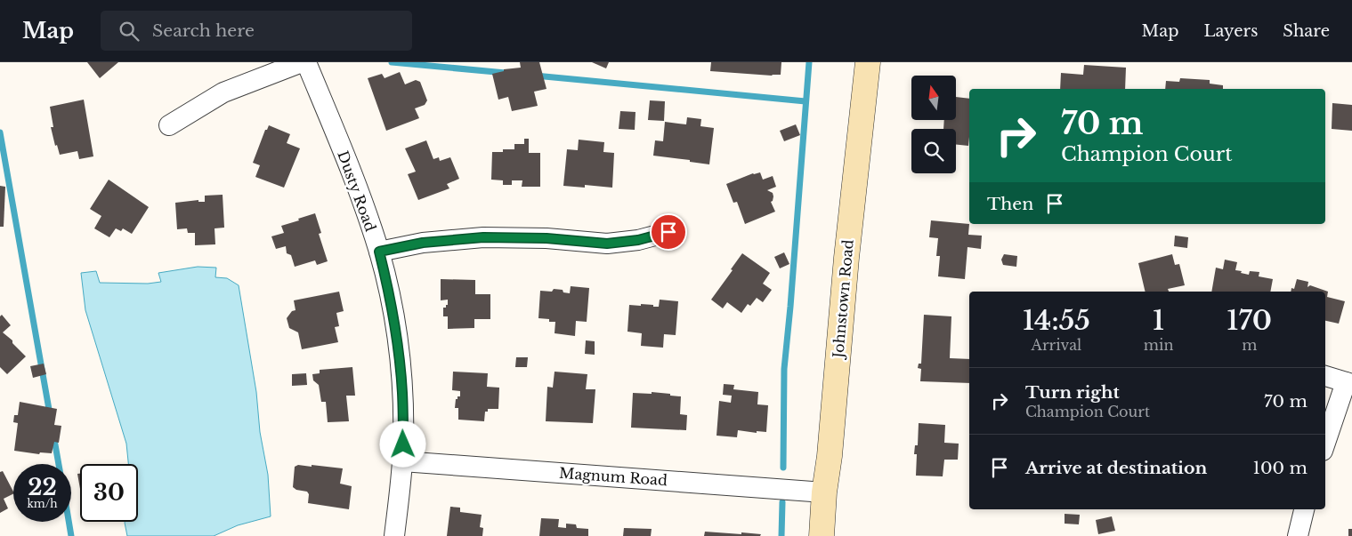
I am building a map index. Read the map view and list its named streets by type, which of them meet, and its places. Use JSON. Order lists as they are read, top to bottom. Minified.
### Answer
{"streets":{"main road":["Johnstown Road"],"street":["Dusty Road","Magnum Road"]},"crossings":[["Dusty Road","Magnum Road"],["Johnstown Road","Magnum Road"]],"north":"top","page":{"header":"Map","search":"Search here","nav":["Map","Layers","Share"],"turn":["70 m","Champion Court"],"then":"Then","eta":["14:55","Arrival","1","min","170","m"],"list":[{"name":"Turn right","note":"Champion Court","value":"70 m"},{"name":"Arrive at destination","value":"100 m"}],"speed":"22 km/h","limit":"30"}}
